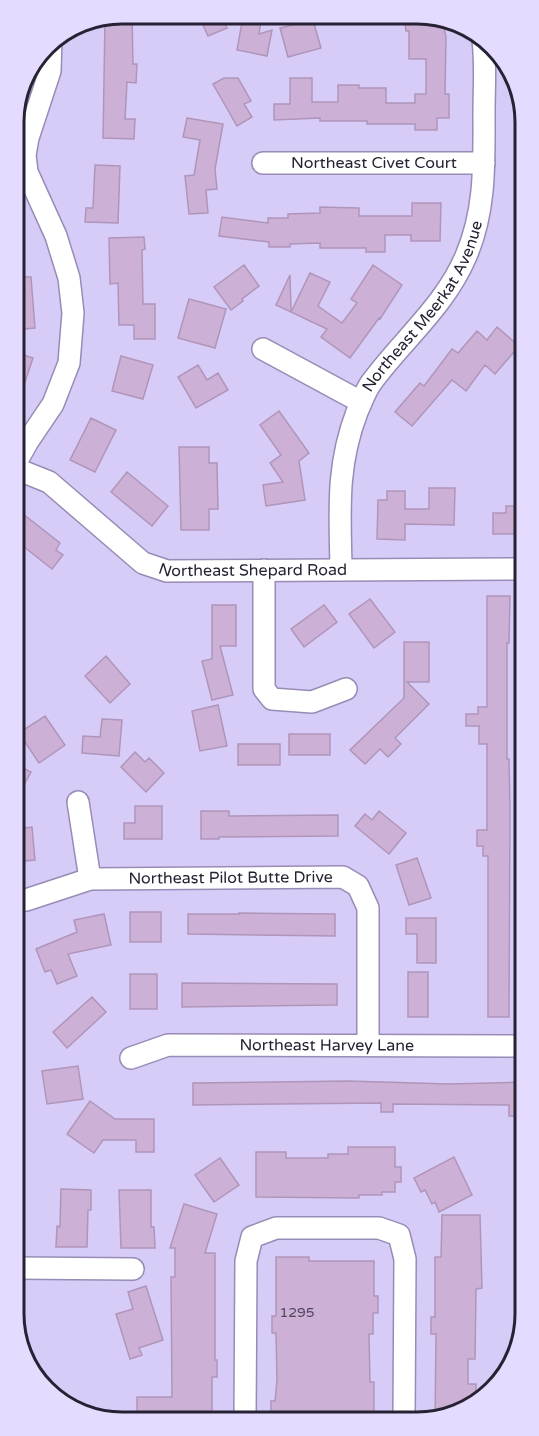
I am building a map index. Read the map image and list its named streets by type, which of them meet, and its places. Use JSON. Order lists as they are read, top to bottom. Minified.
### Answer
{"streets":{"street":["Northeast Civet Court","Northeast Meerkat Avenue","Northeast Shepard Road","Northeast Pilot Butte Drive","Northeast Harvey Lane"]},"crossings":[["Northeast Civet Court","Northeast Meerkat Avenue"],["Northeast Meerkat Avenue","Northeast Shepard Road"],["Northeast Pilot Butte Drive","Northeast Harvey Lane"]],"house_numbers":["1295"]}
